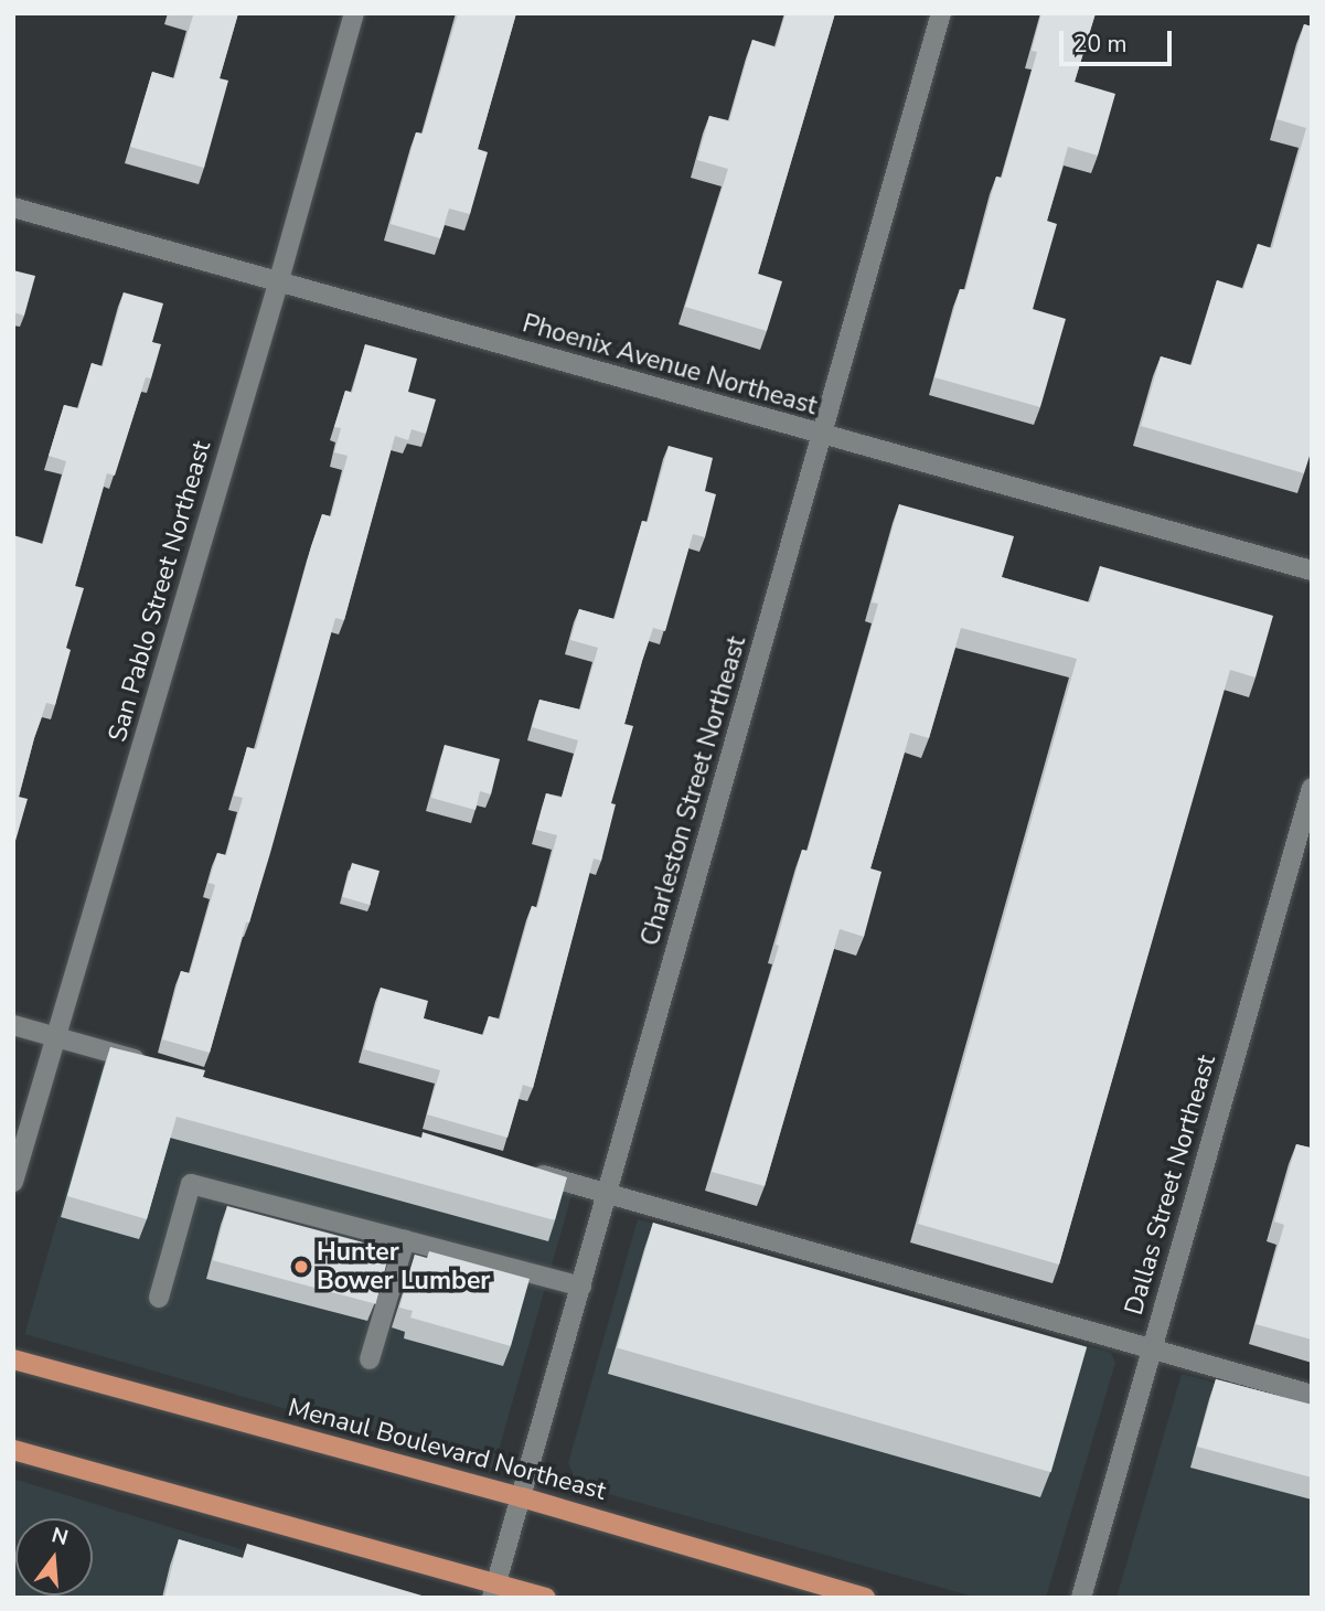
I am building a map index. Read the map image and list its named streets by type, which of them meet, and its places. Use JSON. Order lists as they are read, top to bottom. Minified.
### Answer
{"streets":{"main road":["Menaul Boulevard Northeast"],"street":["Phoenix Avenue Northeast","San Pablo Street Northeast","Charleston Street Northeast","Dallas Street Northeast"]},"crossings":[["Phoenix Avenue Northeast","San Pablo Street Northeast"],["Phoenix Avenue Northeast","Charleston Street Northeast"],["Charleston Street Northeast","Menaul Boulevard Northeast"]],"places":["Hunter Bower Lumber"],"scale_bar":"20 m","north":"top"}
